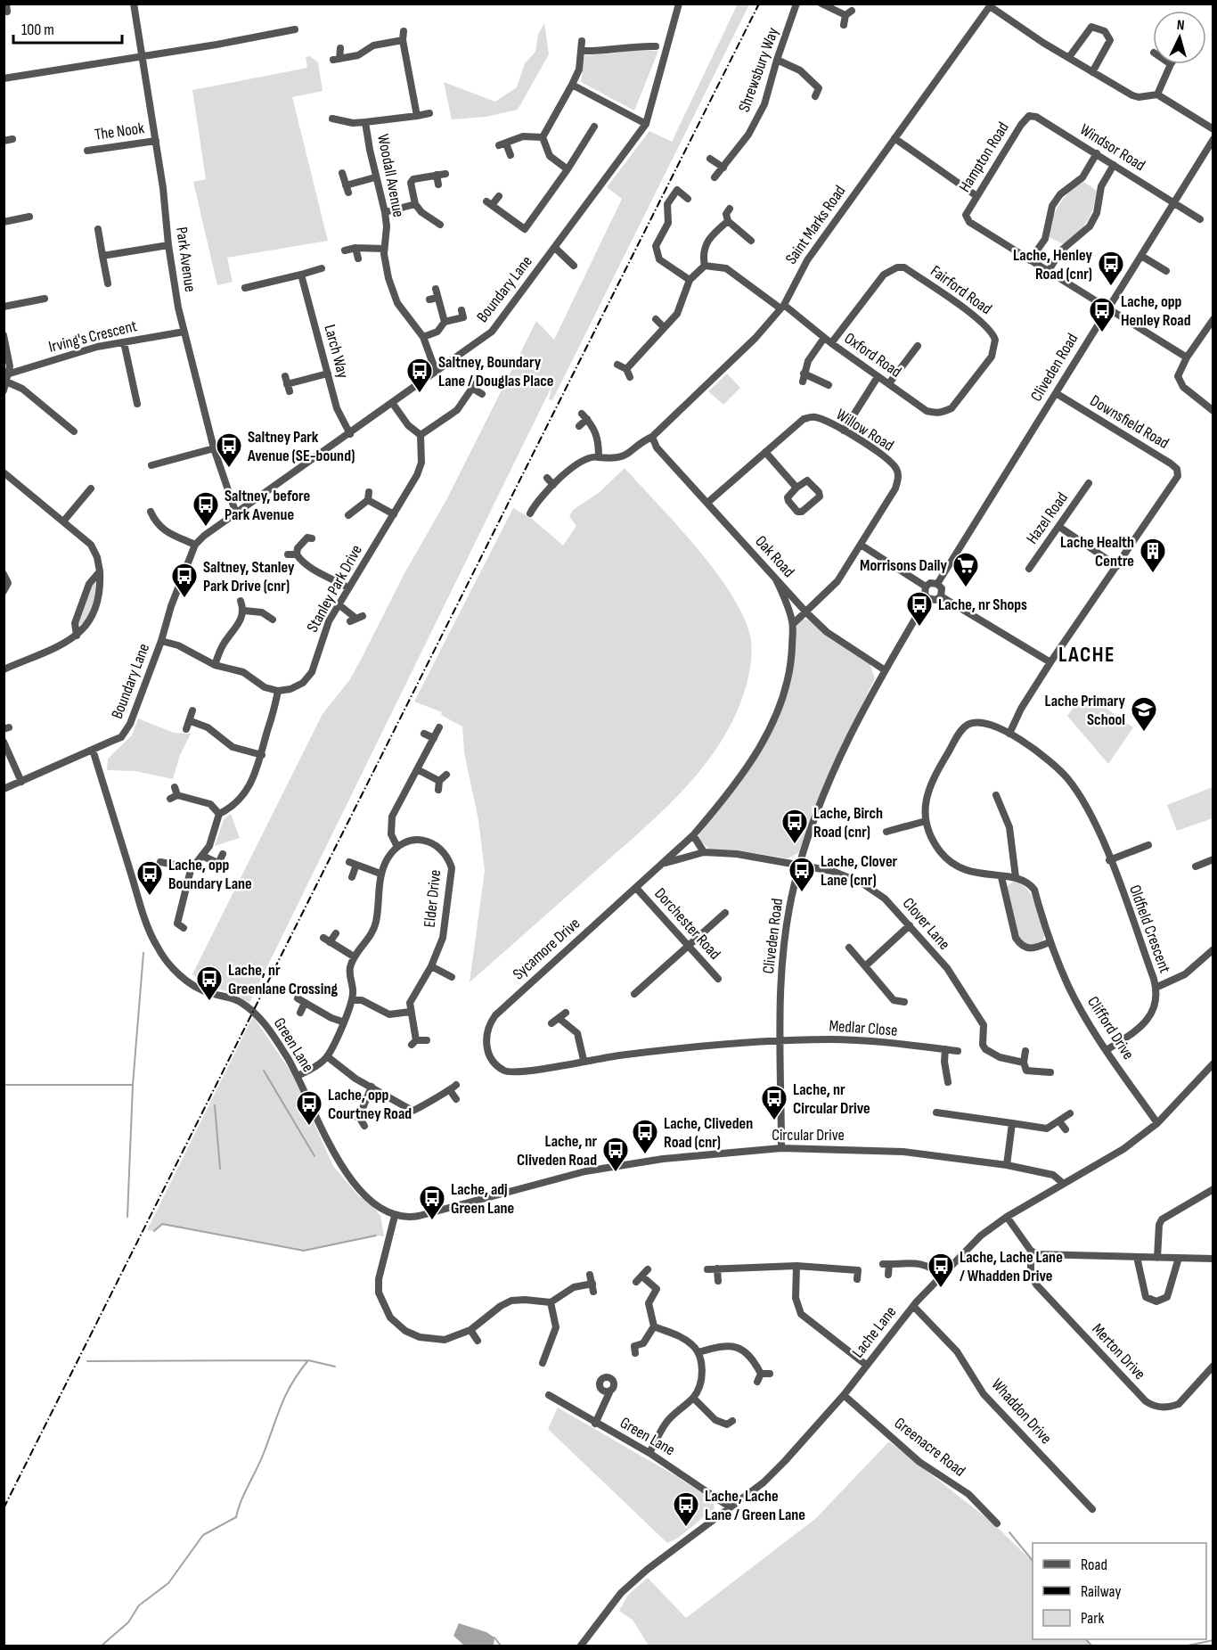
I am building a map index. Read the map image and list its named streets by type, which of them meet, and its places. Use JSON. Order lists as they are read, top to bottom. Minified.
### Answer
{"streets":{"street":["Shrewsbury Way","The Nook","Windsor Road","Hampton Road","Woodall Avenue","Saint Marks Road","Park Avenue","Boundary Lane","Fairford Road","Irving's Crescent","Larch Way","Oxford Road","Cliveden Road","Downsfield Road","Willow Road","Hazel Road","Oak Road","Stanley Park Drive","Elder Drive","Dorchester Road","Clover Lane","Oldfield Crescent","Sycamore Drive","Medlar Close","Clifford Drive","Green Lane","Circular Drive","Lache Lane","Merton Drive","Whaddon Drive","Greenacre Road"]},"crossings":[["The Nook","Park Avenue"],["Windsor Road","Hampton Road"],["Windsor Road","Cliveden Road"],["Woodall Avenue","Boundary Lane"],["Saint Marks Road","Oxford Road"],["Saint Marks Road","Oak Road"],["Park Avenue","Boundary Lane"],["Park Avenue","Irving's Crescent"],["Boundary Lane","Larch Way"],["Boundary Lane","Green Lane"],["Fairford Road","Oxford Road"],["Cliveden Road","Downsfield Road"],["Cliveden Road","Oak Road"],["Cliveden Road","Clover Lane"],["Cliveden Road","Sycamore Drive"],["Cliveden Road","Medlar Close"],["Cliveden Road","Circular Drive"],["Willow Road","Oak Road"],["Oak Road","Sycamore Drive"],["Dorchester Road","Sycamore Drive"],["Oldfield Crescent","Clifford Drive"],["Sycamore Drive","Medlar Close"],["Clifford Drive","Lache Lane"],["Green Lane","Circular Drive"],["Green Lane","Lache Lane"],["Circular Drive","Lache Lane"],["Lache Lane","Whaddon Drive"],["Lache Lane","Greenacre Road"]],"districts":["LACHE"],"places":{"bus stop":["Lache, Henley Road (cnr)","Lache, opp Henley Road","Saltney, Boundary Lane / Douglas Place","Saltney Park Avenue (SE-bound)","Saltney, before Park Avenue","Saltney, Stanley Park Drive (cnr)","Lache, nr Shops","Lache, Birch Road (cnr)","Lache, Clover Lane (cnr)","Lache, opp Boundary Lane","Lache, nr Greenlane Crossing","Lache, nr Circular Drive","Lache, opp Courtney Road","Lache, Cliveden Road (cnr)","Lache, nr Cliveden Road","Lache, adj Green Lane","Lache, Lache Lane / Whadden Drive","Lache, Lache Lane / Green Lane"],"building":["Lache Health Centre"],"supermarket":["Morrisons Daily"],"school or university":["Lache Primary School"]},"legend":["Road","Railway","Park"],"scale_bar":"100 m","north":"top"}
